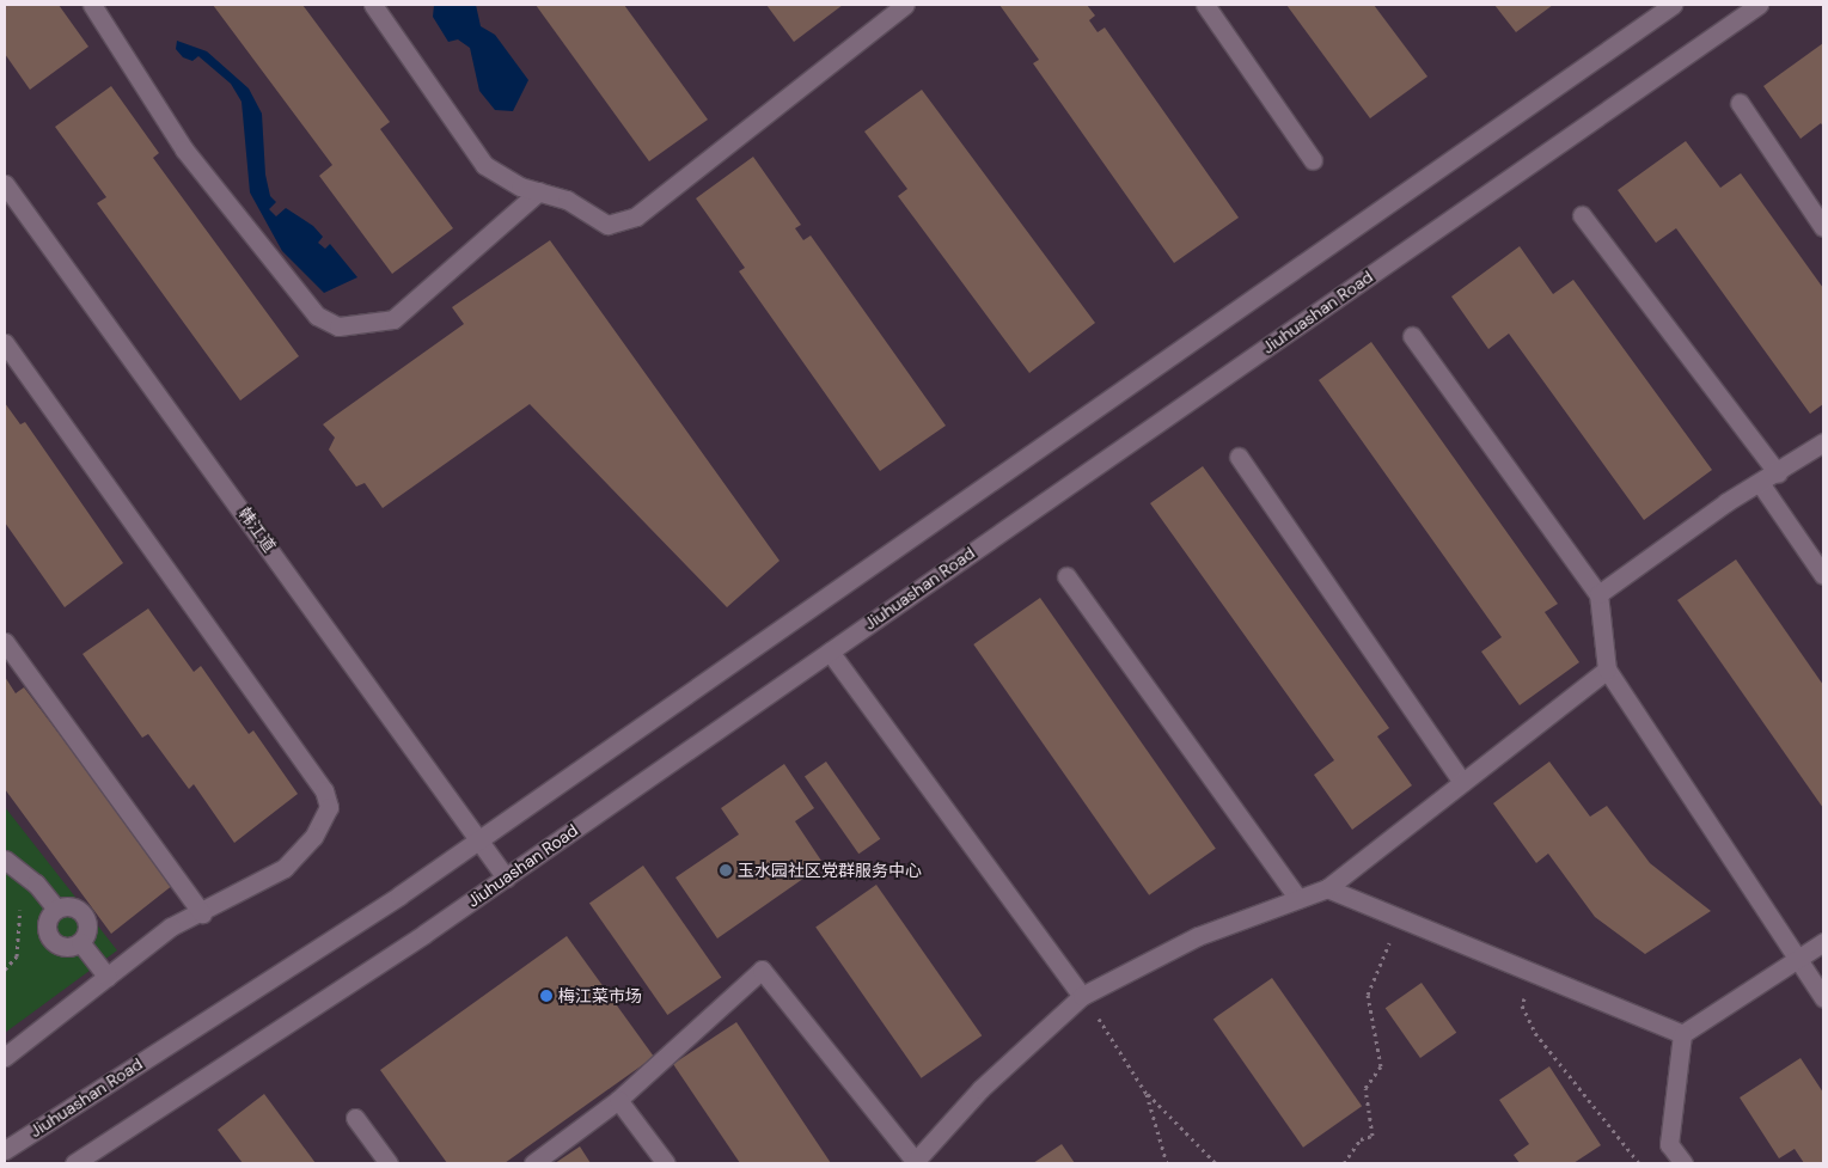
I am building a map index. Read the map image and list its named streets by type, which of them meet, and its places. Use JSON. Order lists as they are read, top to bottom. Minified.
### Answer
{"streets":{"street":["Jiuhuashan Road","韩江道"]},"crossings":[["Jiuhuashan Road","韩江道"]],"places":["玉水园社区党群服务中心","梅江菜市场"]}
